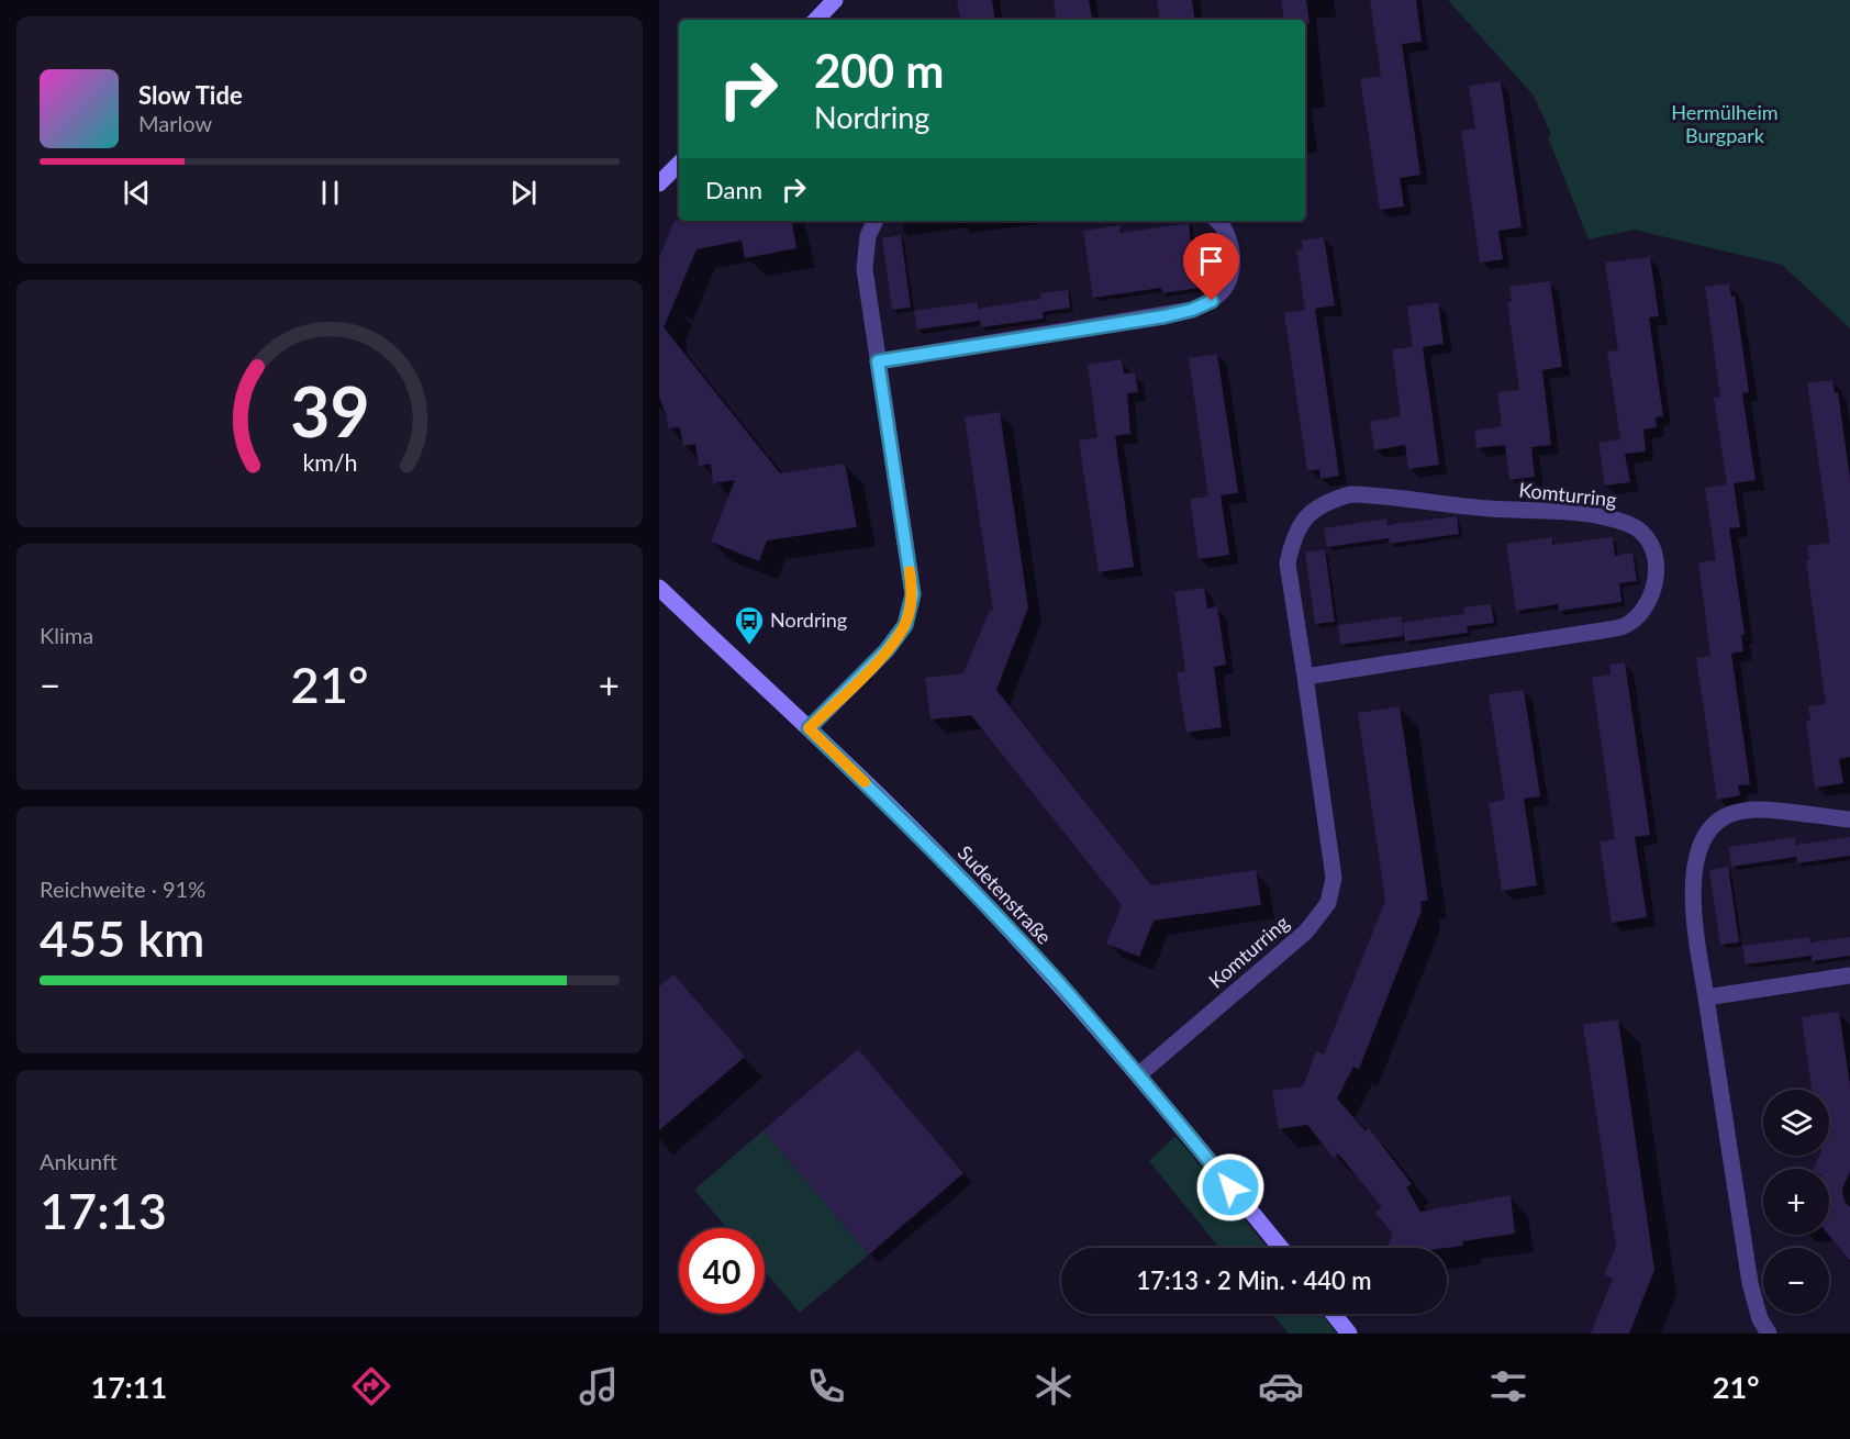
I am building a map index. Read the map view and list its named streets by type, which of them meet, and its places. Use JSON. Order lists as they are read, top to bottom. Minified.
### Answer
{"streets":{"street":["Komturring","Sudetenstraße"]},"crossings":[["Komturring","Sudetenstraße"]],"parks":["Hermülheim Burgpark"],"places":{"bus stop":["Nordring"]},"page":{"turn":["200 m","Nordring"],"song":["Slow Tide","Marlow"],"then":"Dann","tile":["Klima",["Reichweite · 91%","455 km"],["Ankunft","17:13"]],"heat":["−","21°","+"],"map_buttons":["+","−"],"limit":"40","trip":"17:13 · 2 Min. · 440 m","tabs":["17:11","21°"],"gauge":["39","km/h"]}}
